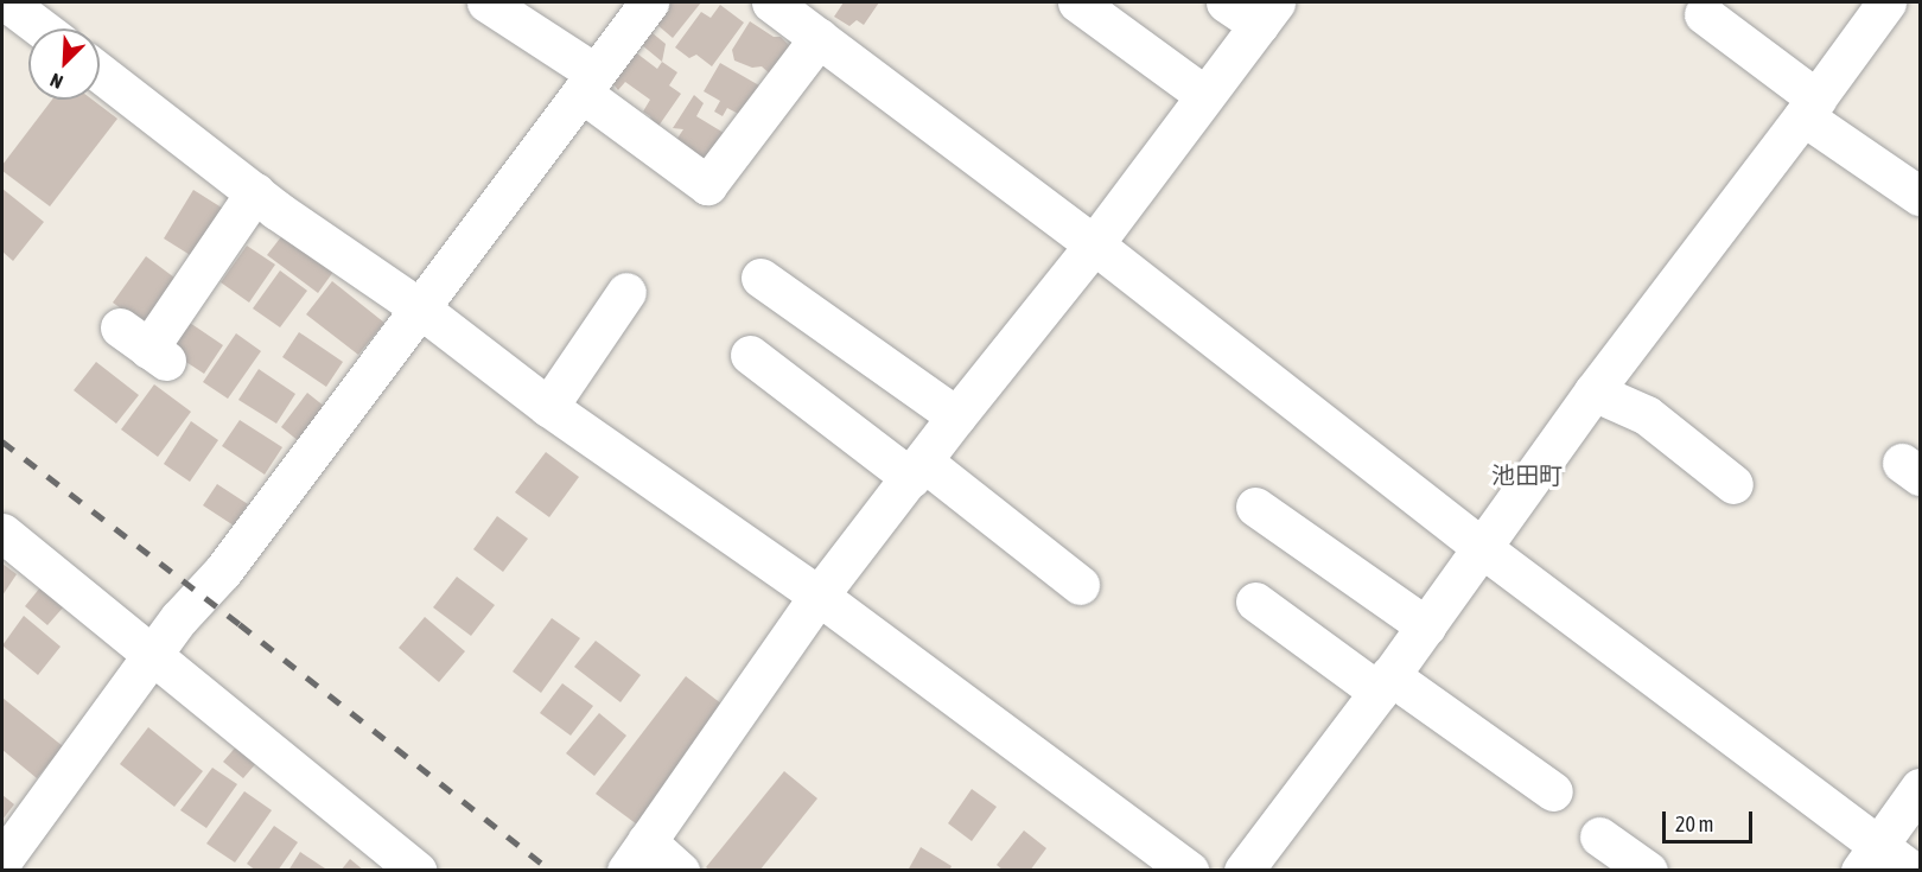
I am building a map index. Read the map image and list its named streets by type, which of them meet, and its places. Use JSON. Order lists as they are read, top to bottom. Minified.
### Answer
{"districts":["池田町"],"scale_bar":"20 m","north":"bottom left"}
